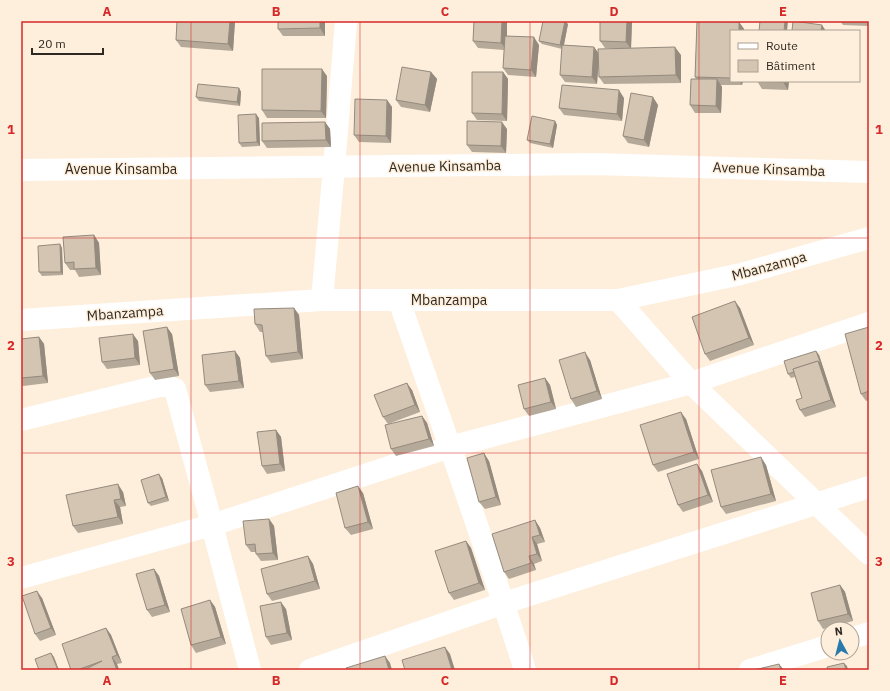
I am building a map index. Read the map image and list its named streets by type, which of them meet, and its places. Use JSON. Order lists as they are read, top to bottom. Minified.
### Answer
{"streets":{"street":["Avenue Kinsamba","Mbanzampa"]},"legend":["Route","Bâtiment"],"scale_bar":"20 m","north":"top","grid":{"columns":["A","B","C","D","E"],"rows":["1","2","3"]}}
